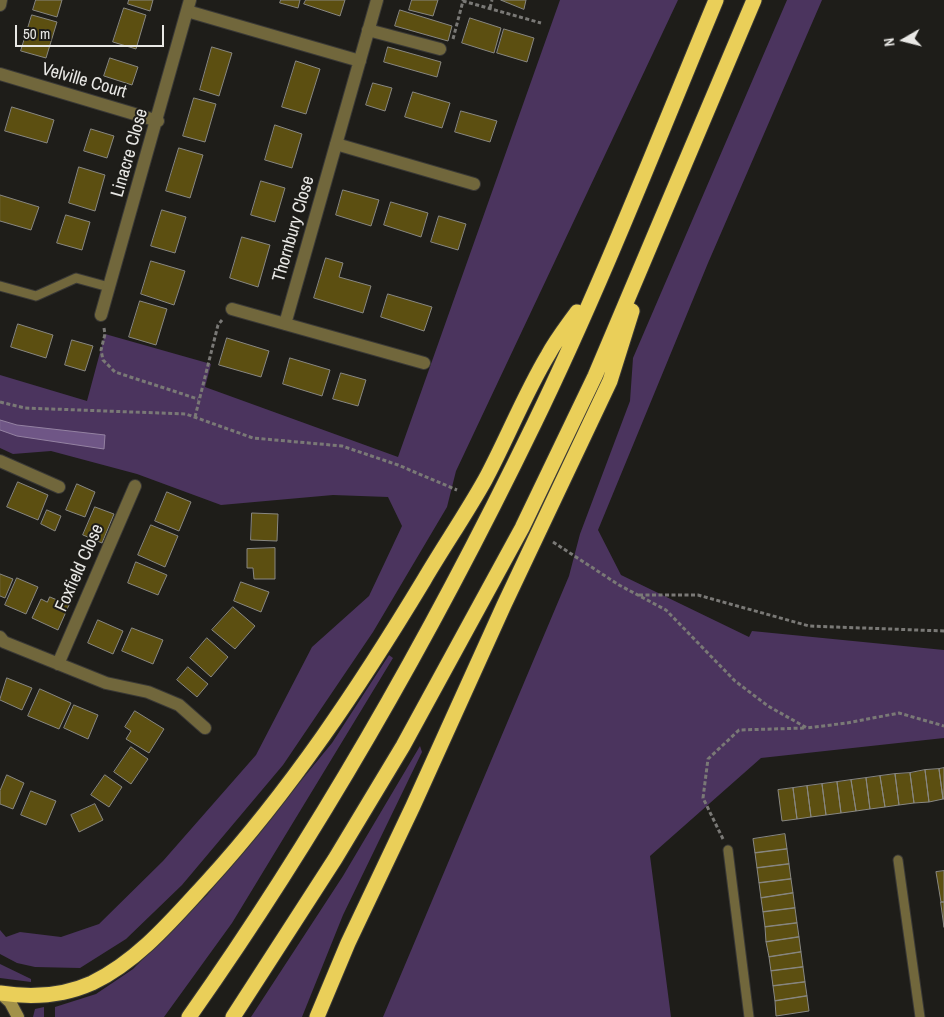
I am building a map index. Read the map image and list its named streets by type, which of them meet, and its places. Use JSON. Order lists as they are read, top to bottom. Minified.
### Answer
{"streets":{"street":["Velville Court","Linacre Close","Thornbury Close","Foxfield Close"]},"crossings":[["Velville Court","Linacre Close"]],"scale_bar":"50 m","north":"left"}
